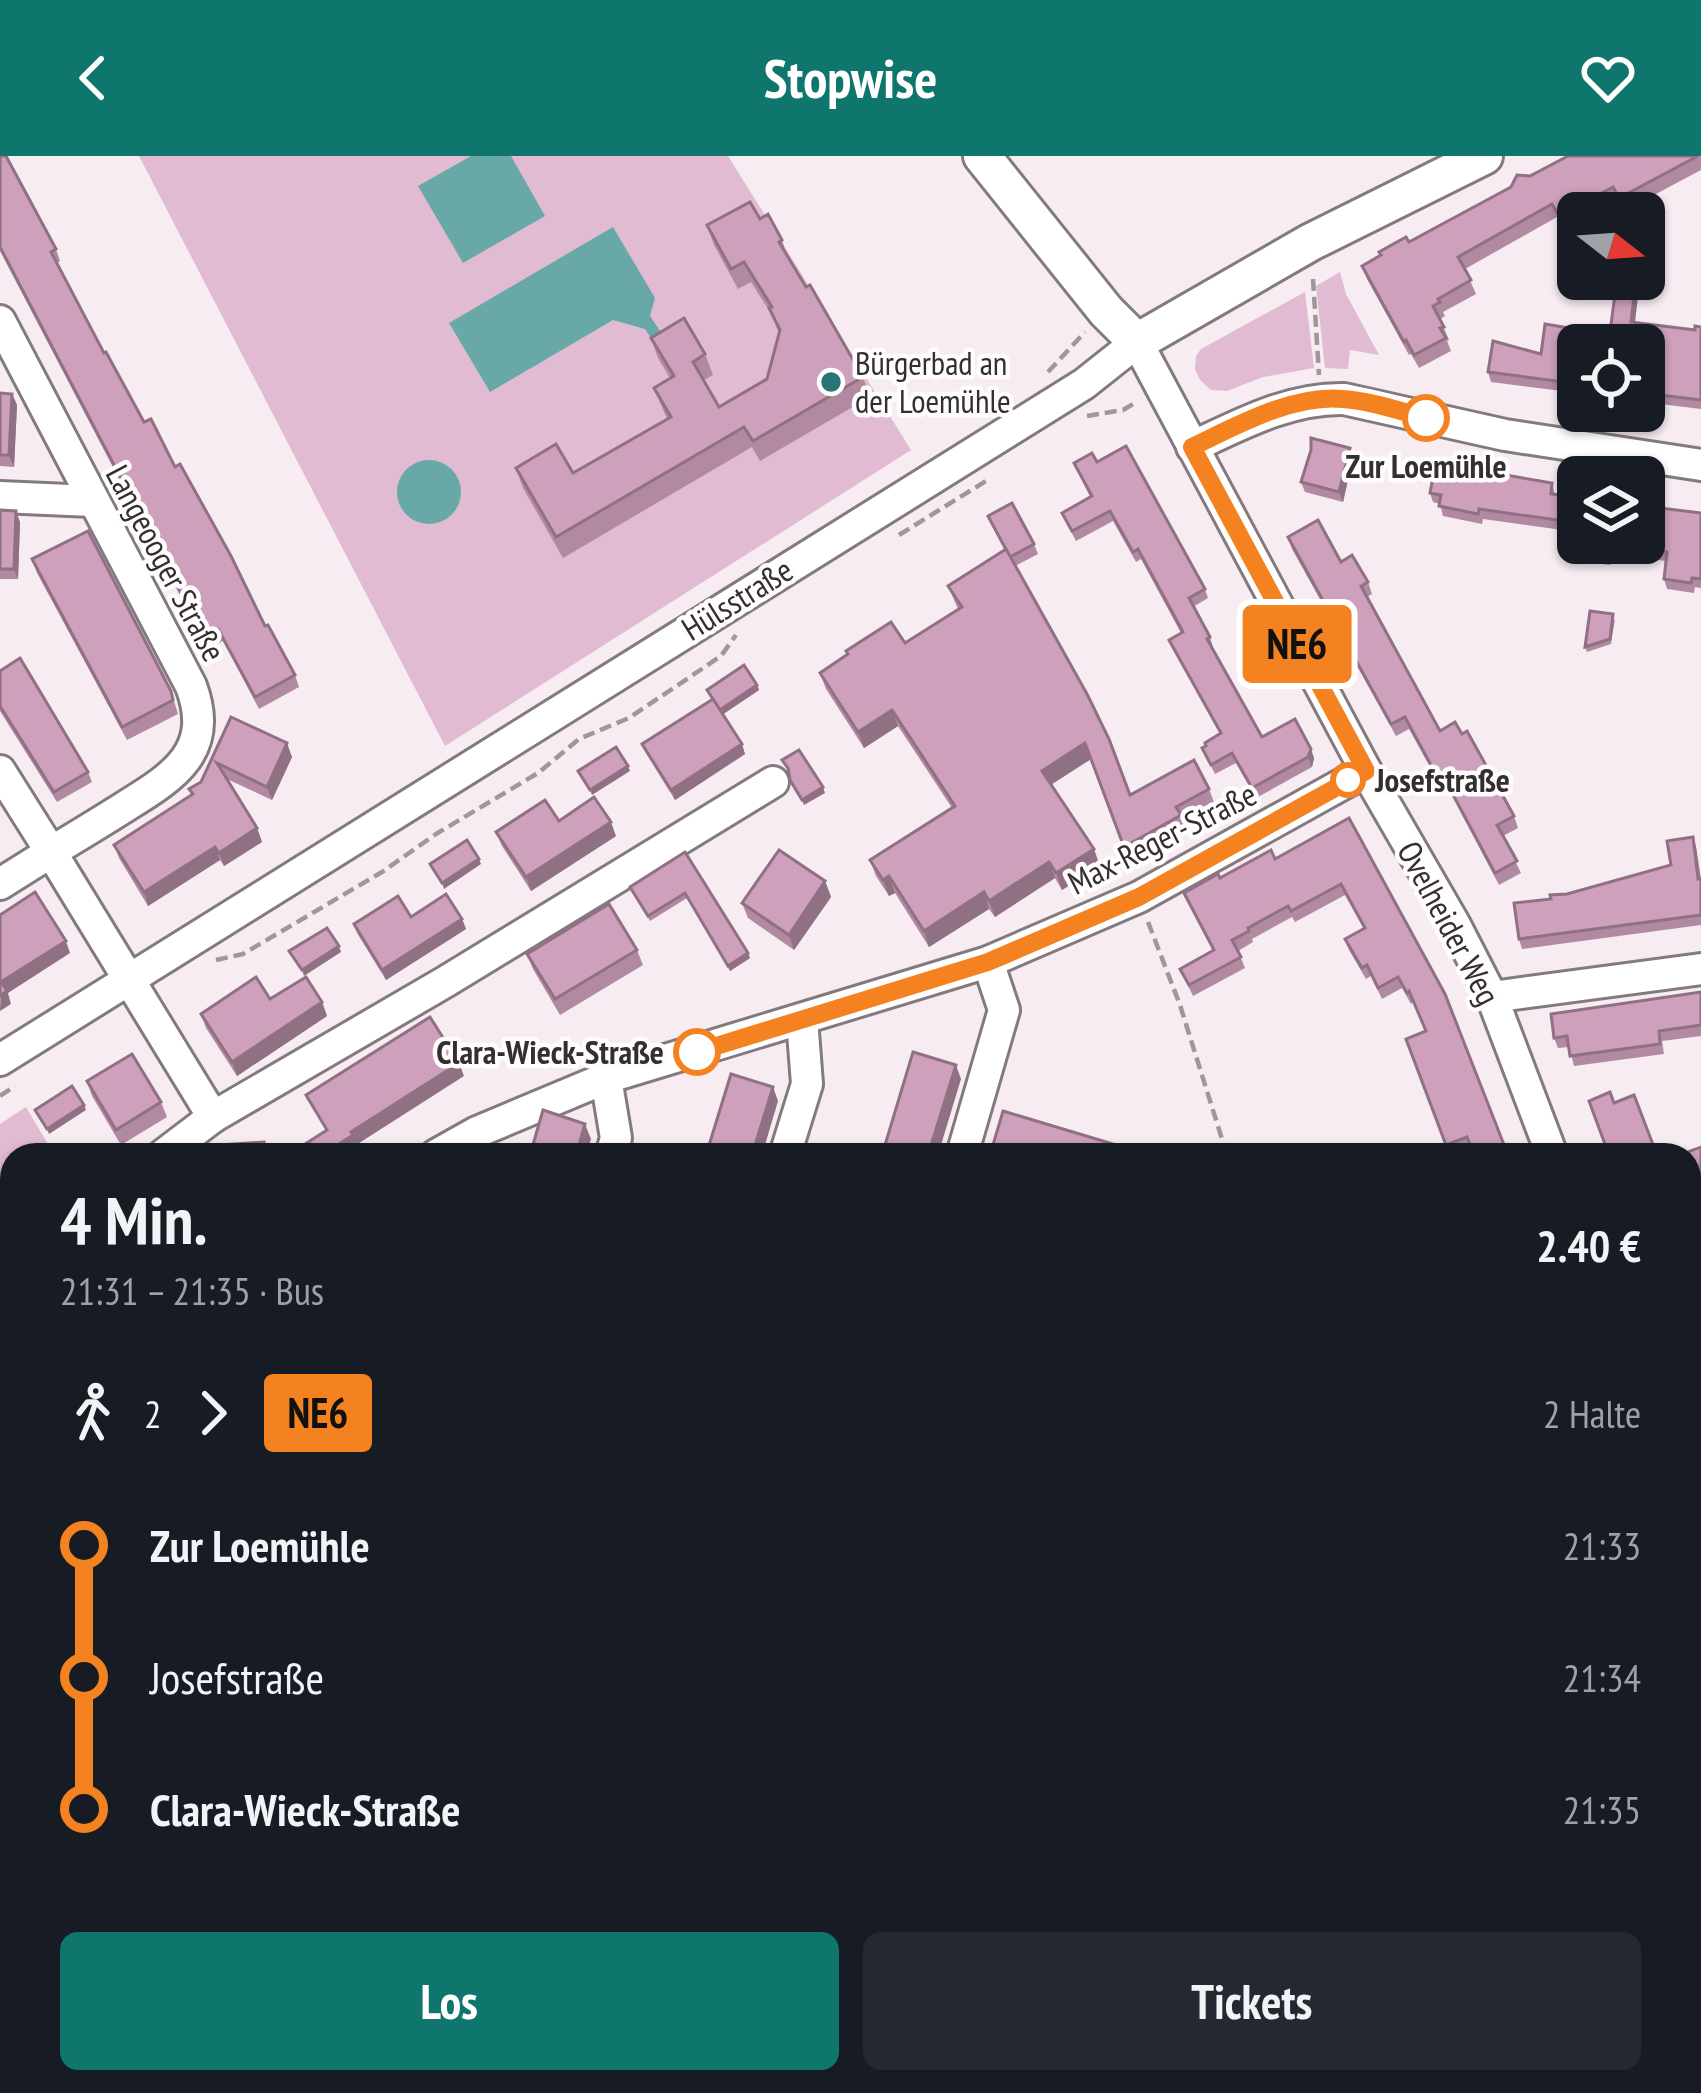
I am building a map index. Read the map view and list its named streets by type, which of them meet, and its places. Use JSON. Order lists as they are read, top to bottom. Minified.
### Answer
{"streets":{"main road":["Hülsstraße","Ovelheider Weg"],"street":["Langeooger Straße","Max-Reger-Straße"]},"crossings":[["Hülsstraße","Ovelheider Weg"],["Max-Reger-Straße","Ovelheider Weg"]],"places":["Bürgerbad an der Loemühle","Zur Loemühle","Josefstraße","Clara-Wieck-Straße"],"lines":["bus line NE6"],"north":"right","page":{"header":"Stopwise","on_map":"NE6","heading":["4 Min.","21:31 – 21:35 · Bus","2.40 €"],"legs":["2","NE6","2 Halte"],"list":[{"name":"Zur Loemühle","value":"21:33"},{"name":"Josefstraße","value":"21:34"},{"name":"Clara-Wieck-Straße","value":"21:35"}],"buttons":["Los","Tickets"]}}
